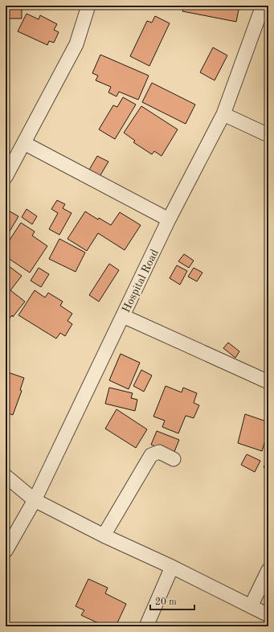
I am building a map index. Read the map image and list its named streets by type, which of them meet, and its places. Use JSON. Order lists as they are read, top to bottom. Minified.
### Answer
{"streets":{"street":["Hospital Road"]},"scale_bar":"20 m"}
